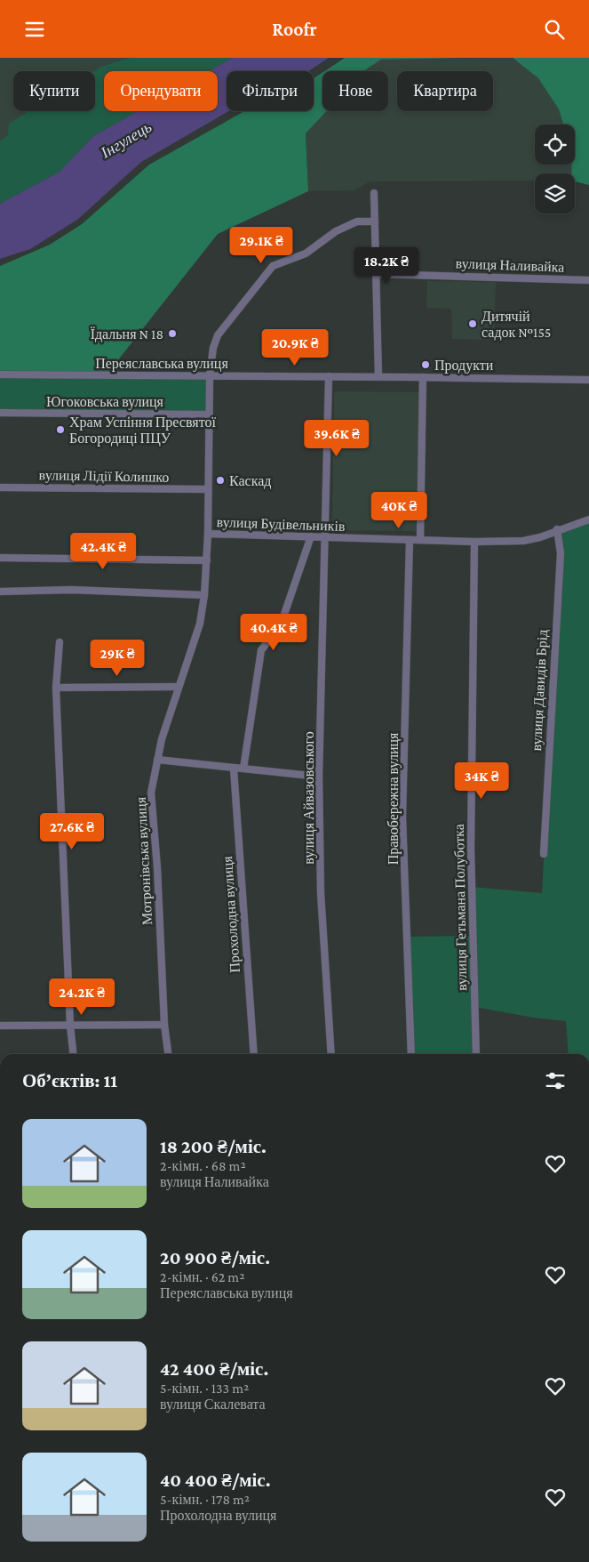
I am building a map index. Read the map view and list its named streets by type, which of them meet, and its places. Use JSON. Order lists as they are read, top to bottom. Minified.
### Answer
{"streets":{"street":["вулиця Наливайка","Переяславська вулиця","Югоковська вулиця","вулиця Лідії Колишко","вулиця Будівельників","вулиця Давидів Брід","вулиця Айвазовського","Правобережна вулиця","Мотронівська вулиця","вулиця Гетьмана Полуботка","Прохолодна вулиця"]},"crossings":[["Переяславська вулиця","вулиця Айвазовського"],["Переяславська вулиця","Мотронівська вулиця"],["Югоковська вулиця","Мотронівська вулиця"],["вулиця Лідії Колишко","Мотронівська вулиця"],["вулиця Будівельників","вулиця Давидів Брід"],["вулиця Будівельників","вулиця Айвазовського"],["вулиця Будівельників","Правобережна вулиця"],["вулиця Будівельників","Мотронівська вулиця"],["вулиця Будівельників","вулиця Гетьмана Полуботка"]],"water":["Інгулець"],"places":["Дитячій садок №155","Їдальня N 18","Продукти","Храм Успіння Пресвятої Богородиці ПЦУ","Каскад"],"page":{"header":"Roofr","chip":["Купити","Орендувати","Фільтри","Нове","Квартира"],"price":["29.1K ₴","18.2K ₴","20.9K ₴","39.6K ₴","40K ₴","42.4K ₴","40.4K ₴","29K ₴","34K ₴","27.6K ₴","24.2K ₴"],"heading":"Об’єктів: 11","list":[{"name":"18 200 ₴/міс.","note":"2-кімн. · 68 m² · вулиця Наливайка"},{"name":"20 900 ₴/міс.","note":"2-кімн. · 62 m² · Переяславська вулиця"},{"name":"42 400 ₴/міс.","note":"5-кімн. · 133 m² · вулиця Скалевата"},{"name":"40 400 ₴/міс.","note":"5-кімн. · 178 m² · Прохолодна вулиця"}]}}
